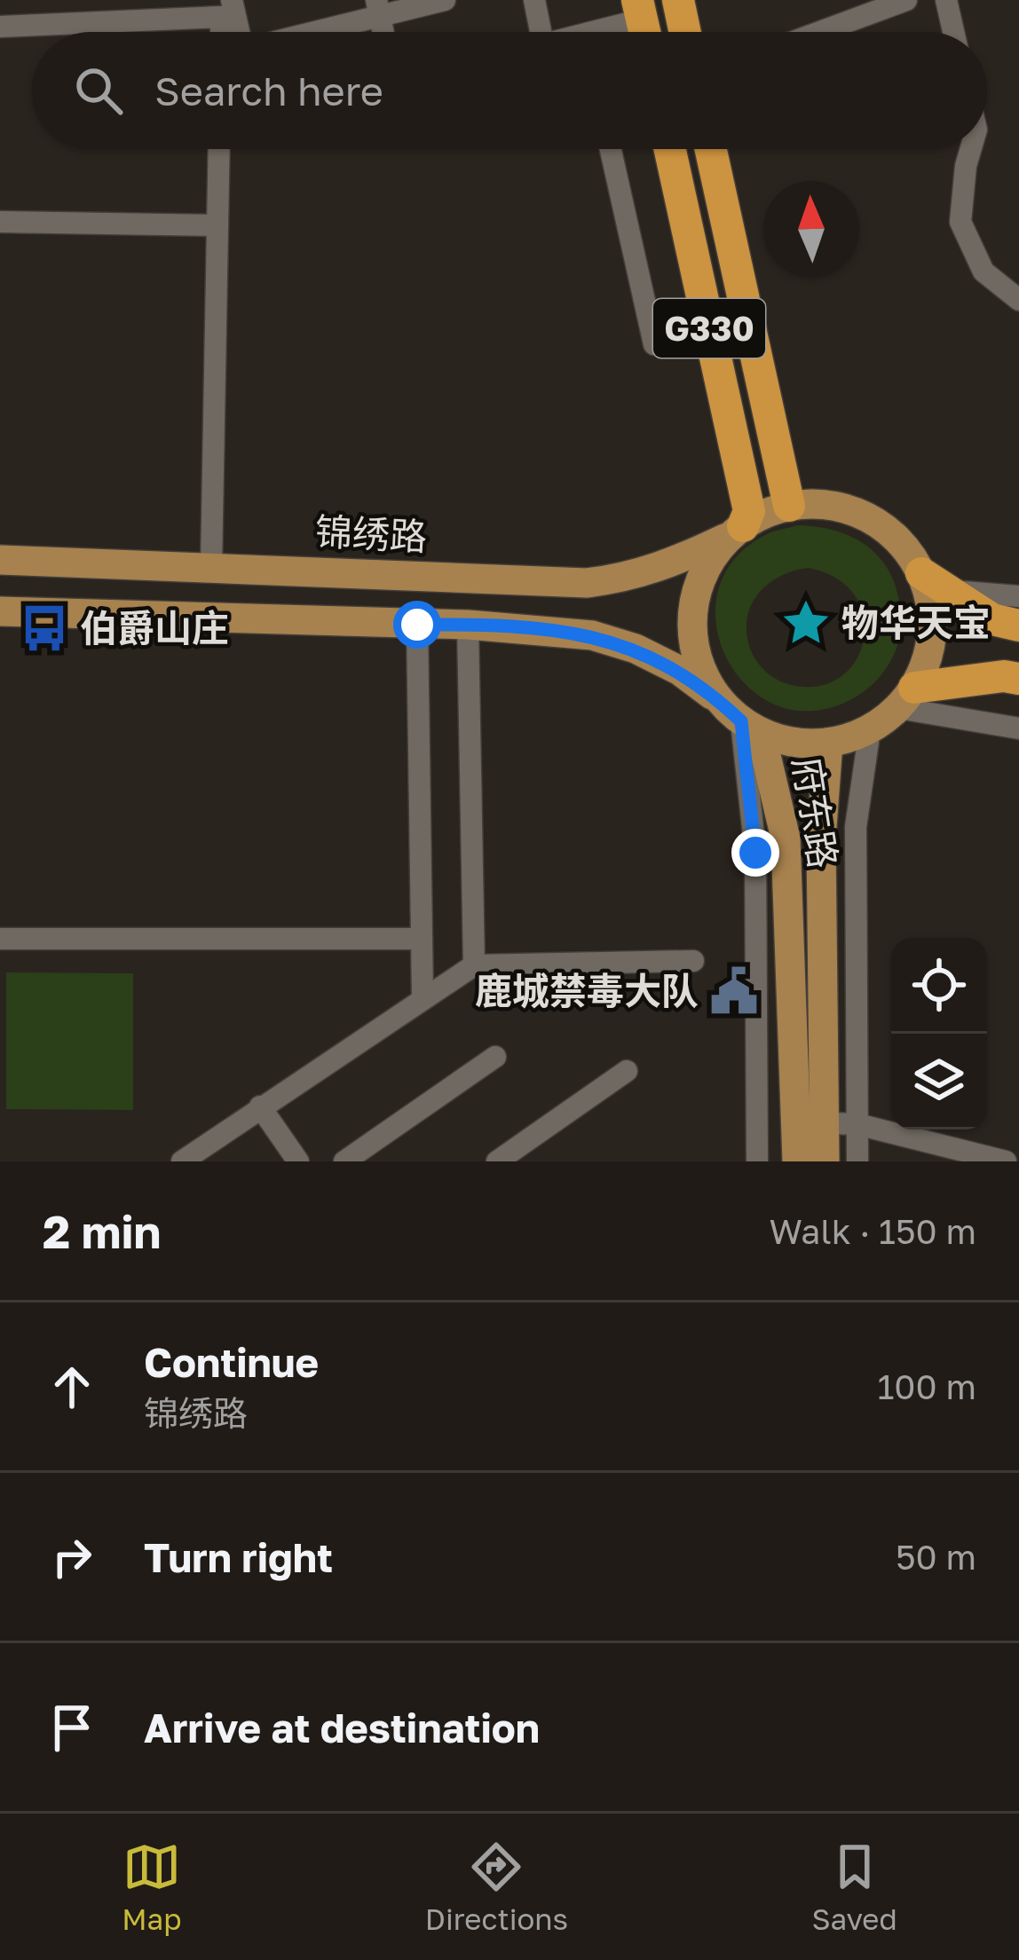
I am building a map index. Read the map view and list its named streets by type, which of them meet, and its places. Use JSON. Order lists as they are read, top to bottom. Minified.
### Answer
{"streets":{"highway":["G330"],"main road":["锦绣路","府东路"]},"crossings":[["G330","锦绣路"],["G330","府东路"],["锦绣路","府东路"]],"places":{"place":["物华天宝"],"bus stop":["伯爵山庄"],"public building":["鹿城禁毒大队"]},"north":"top","page":{"search":"Search here","heading":["2 min","Walk · 150 m"],"list":[["Continue","锦绣路","100 m"],["Turn right","50 m"],"Arrive at destination"],"nav":["Map","Directions","Saved"]}}
